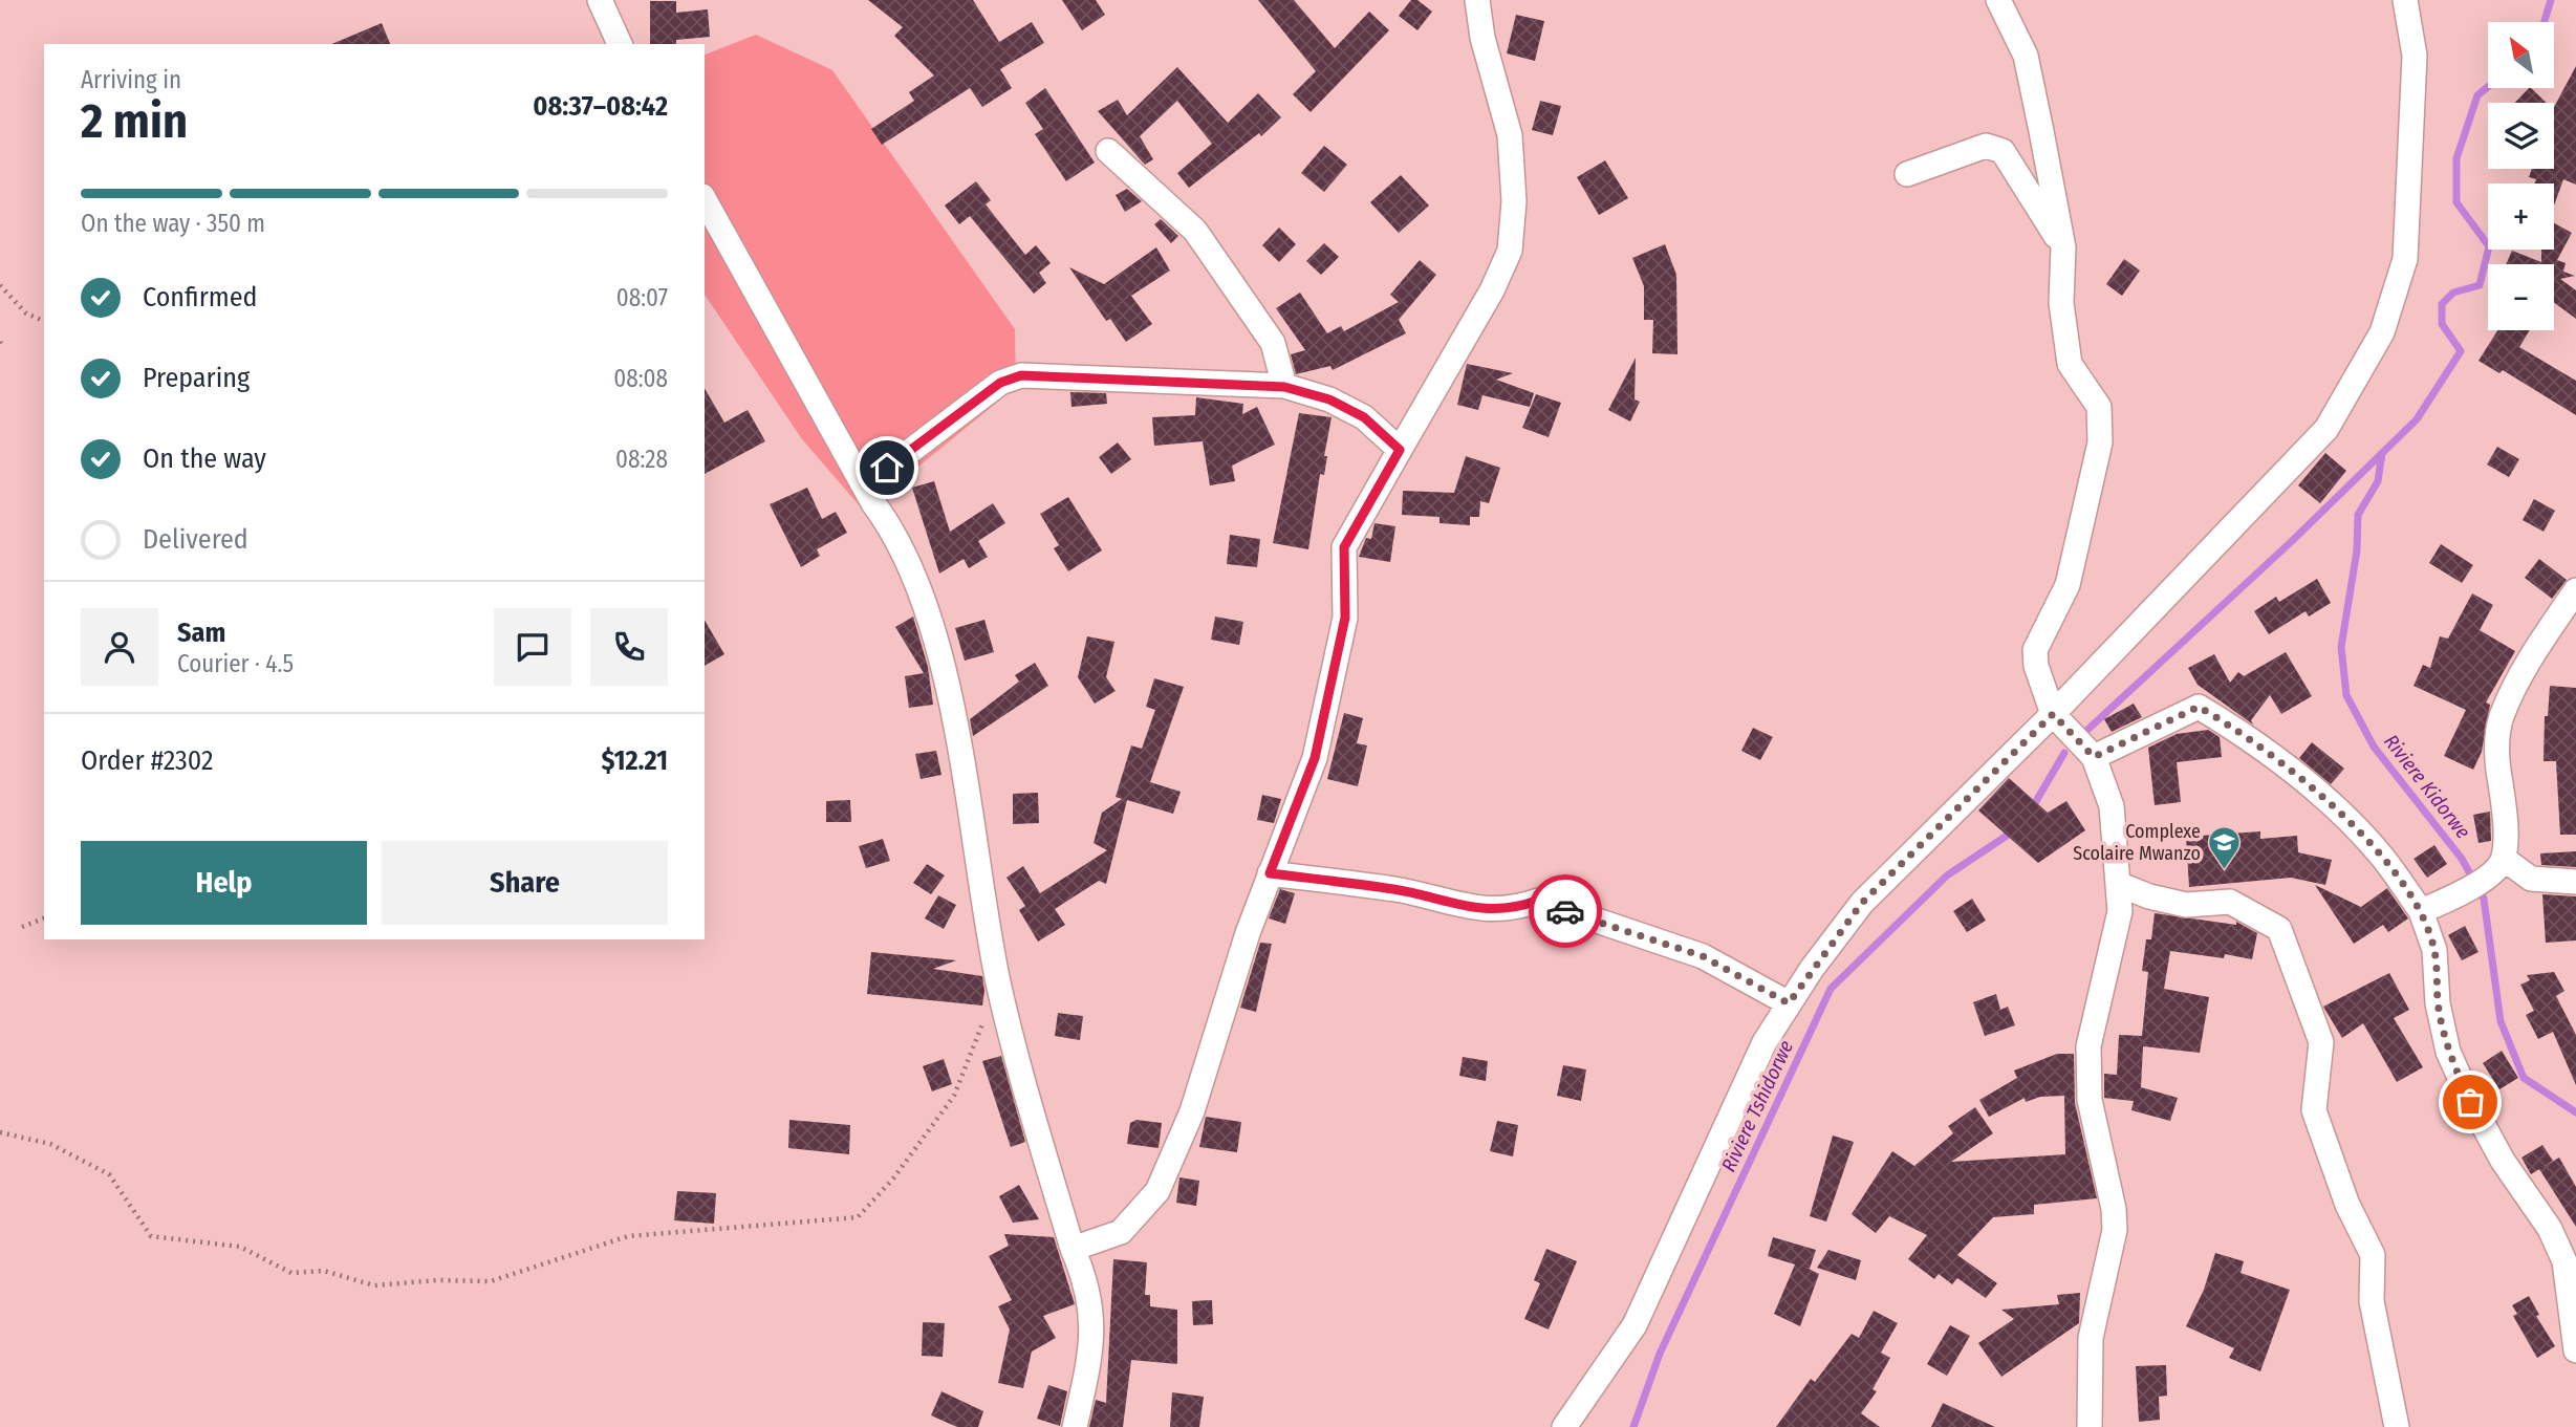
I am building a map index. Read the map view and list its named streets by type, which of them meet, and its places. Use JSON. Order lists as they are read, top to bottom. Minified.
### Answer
{"water":["Riviere Kidorwe","Riviere Tshidorwe"],"places":{"school or university":["Complexe Scolaire Mwanzo"]},"north":"top left","page":{"map_buttons":["+","−"],"heading":["2 min","Arriving in","08:37–08:42"],"panel":["Sam","Courier · 4.5","Order #2302","$12.21"],"bar":"On the way · 350 m","list":[["Confirmed","08:07"],["Preparing","08:08"],["On the way","08:28"],"Delivered"],"buttons":["Help","Share"]}}
